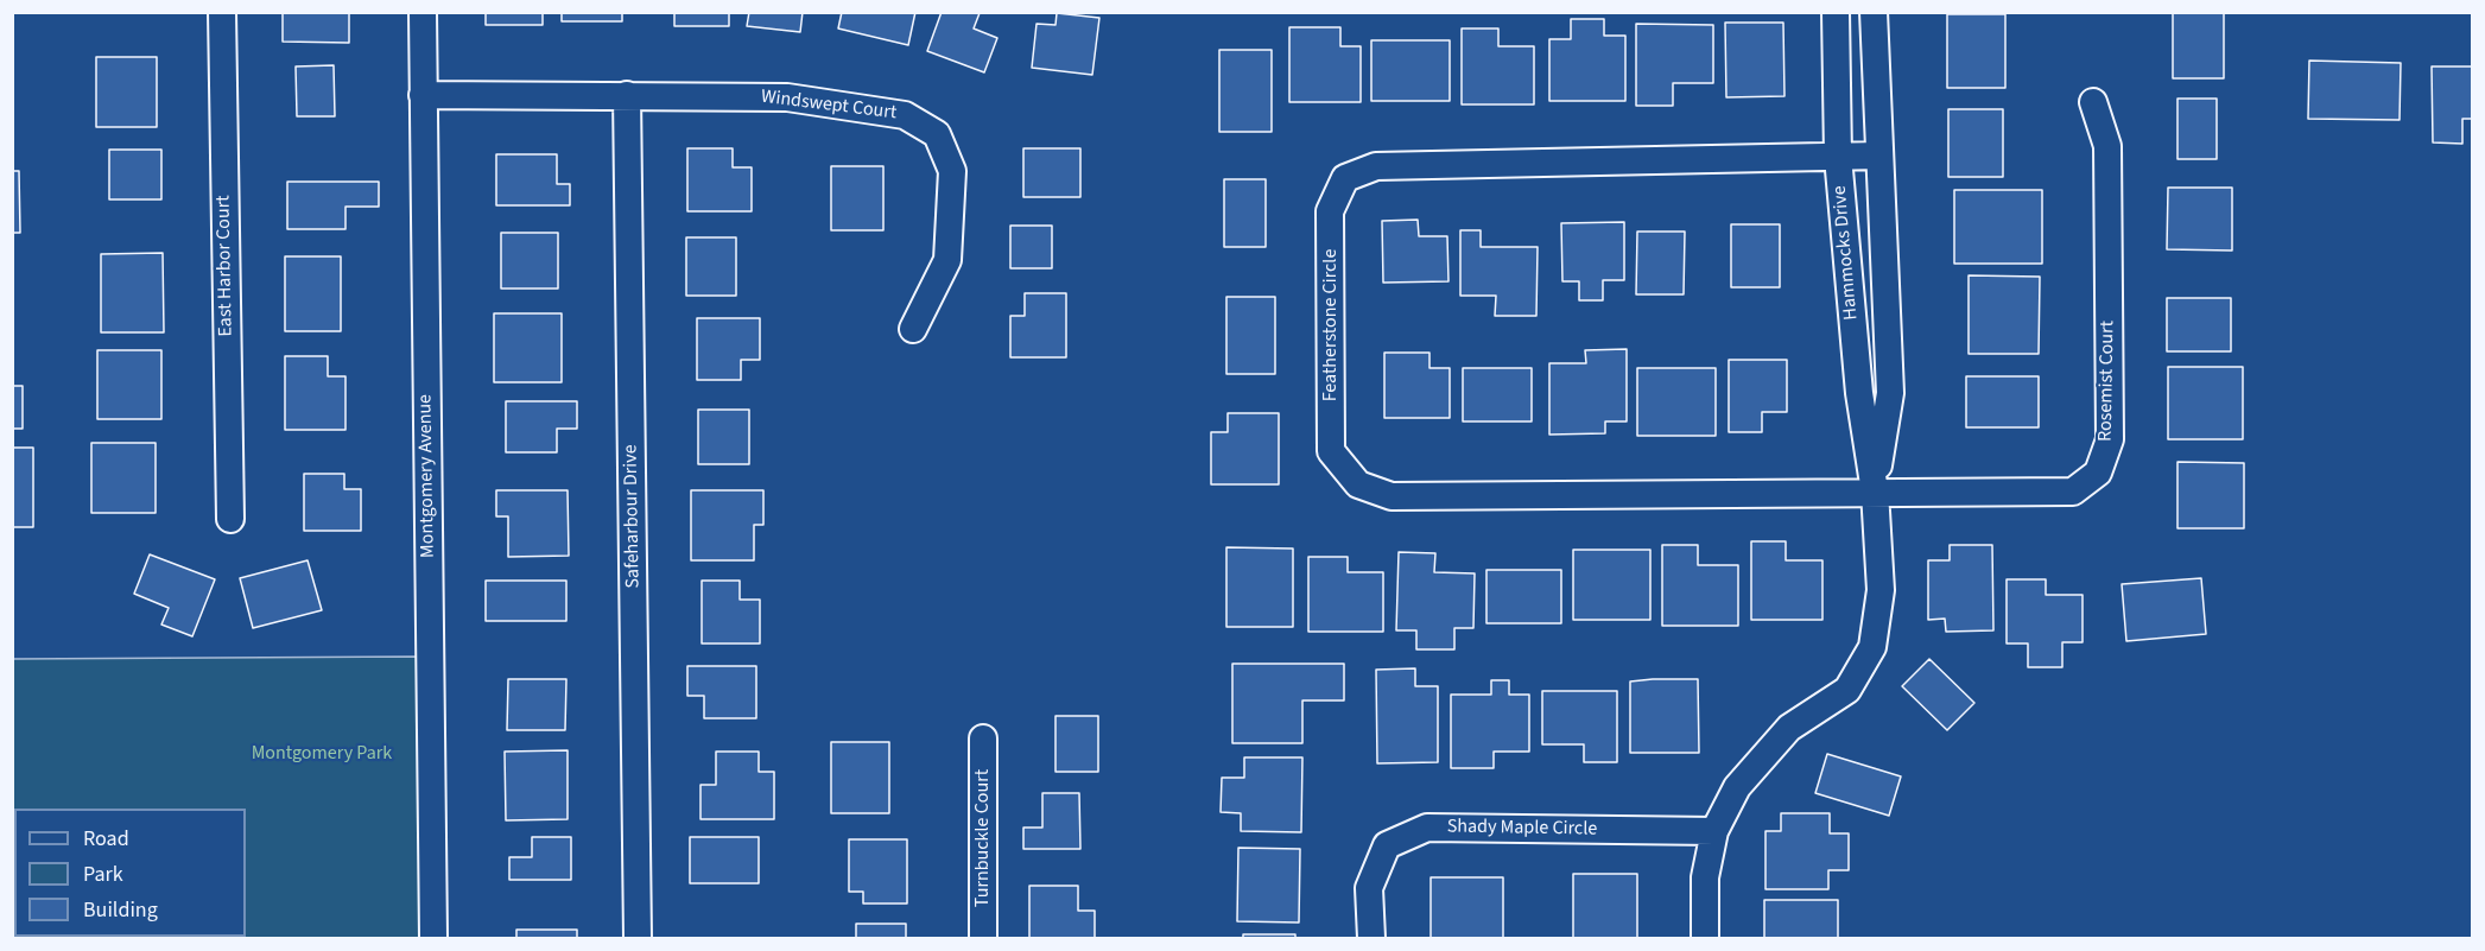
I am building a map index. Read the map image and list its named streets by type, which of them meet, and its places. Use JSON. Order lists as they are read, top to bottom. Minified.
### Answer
{"streets":{"street":["Windswept Court","Hammocks Drive","East Harbor Court","Featherstone Circle","Rosemist Court","Montgomery Avenue","Safeharbour Drive","Shady Maple Circle","Turnbuckle Court"]},"crossings":[["Windswept Court","Montgomery Avenue"],["Windswept Court","Safeharbour Drive"],["Hammocks Drive","Featherstone Circle"],["Hammocks Drive","Rosemist Court"],["Hammocks Drive","Shady Maple Circle"],["Featherstone Circle","Rosemist Court"]],"parks":["Montgomery Park"],"legend":["Road","Park","Building"]}
